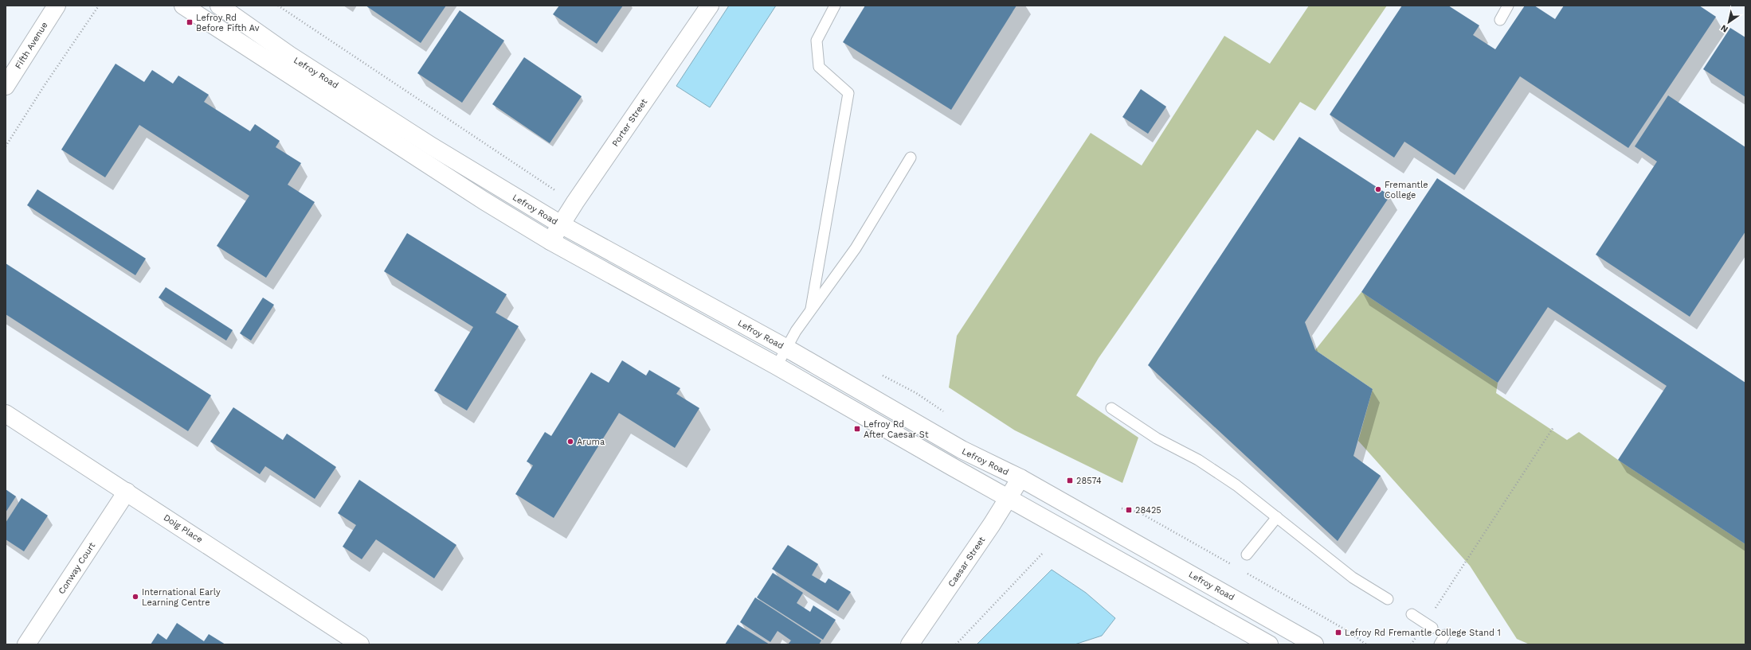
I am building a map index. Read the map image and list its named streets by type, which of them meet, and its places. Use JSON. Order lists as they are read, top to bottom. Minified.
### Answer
{"streets":{"street":["Fifth Avenue","Lefroy Road","Porter Street","Doig Place","Caesar Street","Conway Court"]},"crossings":[["Lefroy Road","Porter Street"],["Lefroy Road","Caesar Street"],["Doig Place","Conway Court"]],"places":{"transit":["Lefroy Rd Before Fifth Av","Lefroy Rd After Caesar St","28574","28425","Lefroy Rd Fremantle College Stand 1"],"other":["Fremantle College","Aruma","International Early Learning Centre"]},"north":"bottom left"}
